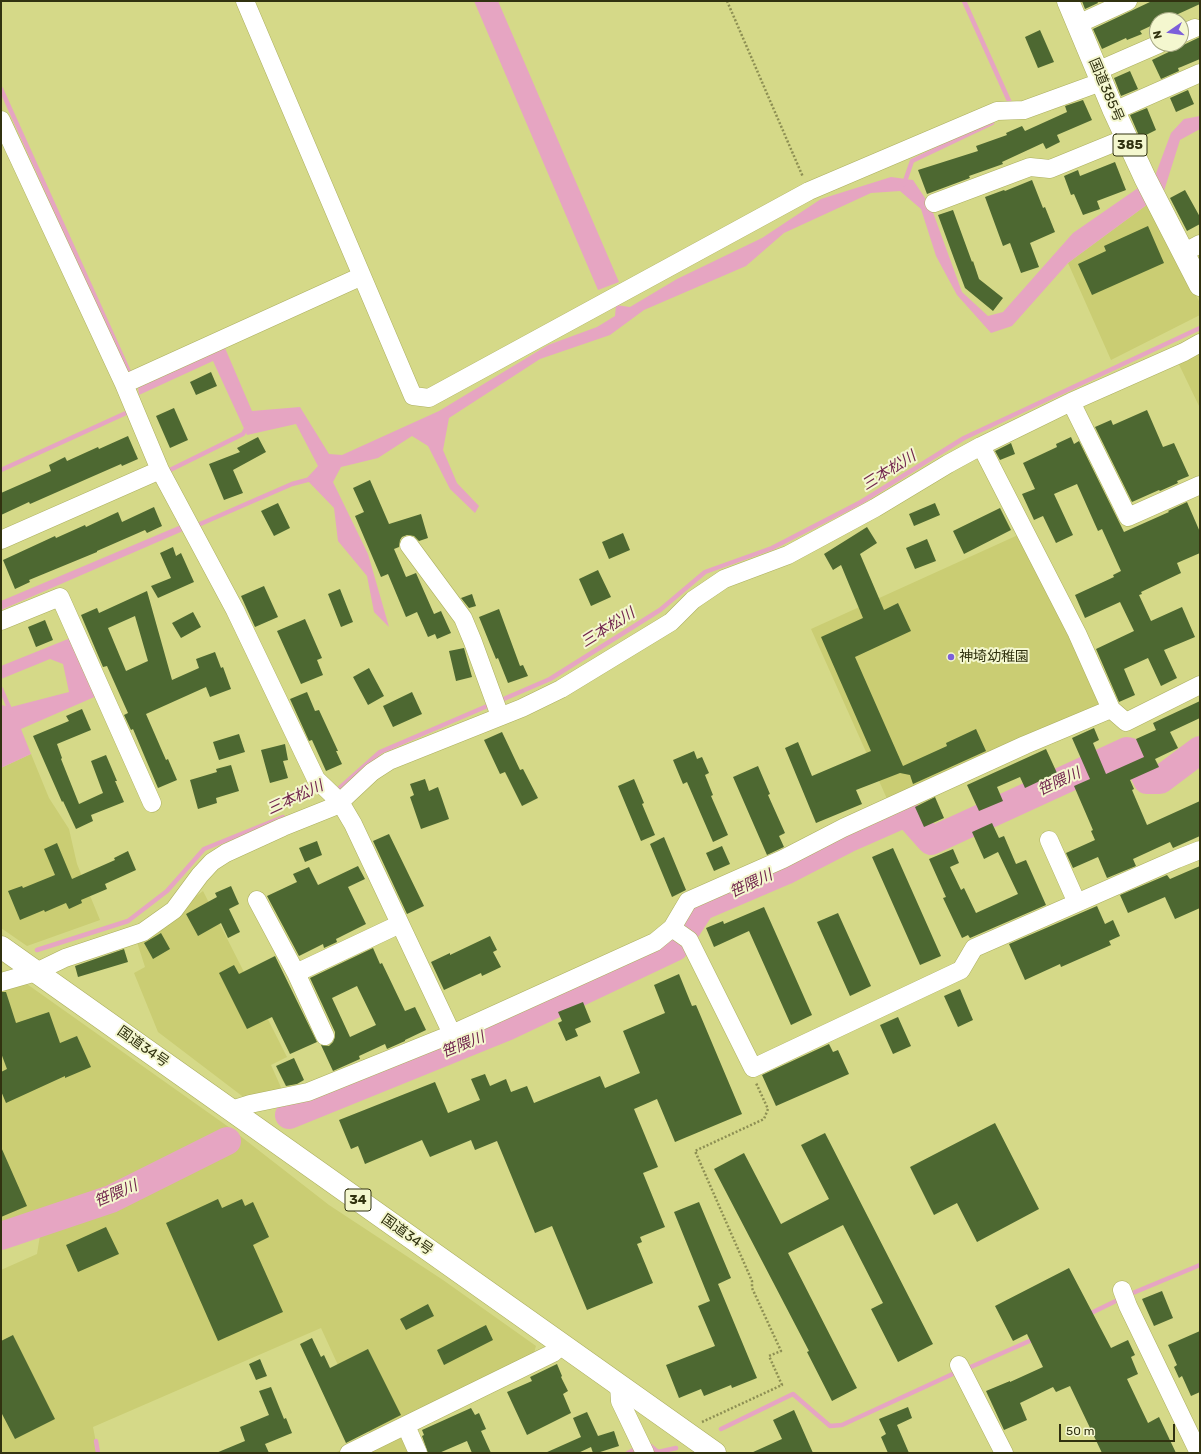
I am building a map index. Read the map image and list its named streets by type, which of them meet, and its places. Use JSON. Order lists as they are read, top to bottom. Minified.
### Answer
{"streets":{"highway":["国道385号","385","国道34号","34"]},"water":["三本松川","笹隈川"],"places":["神埼幼稚園"],"scale_bar":"50 m","north":"left"}
